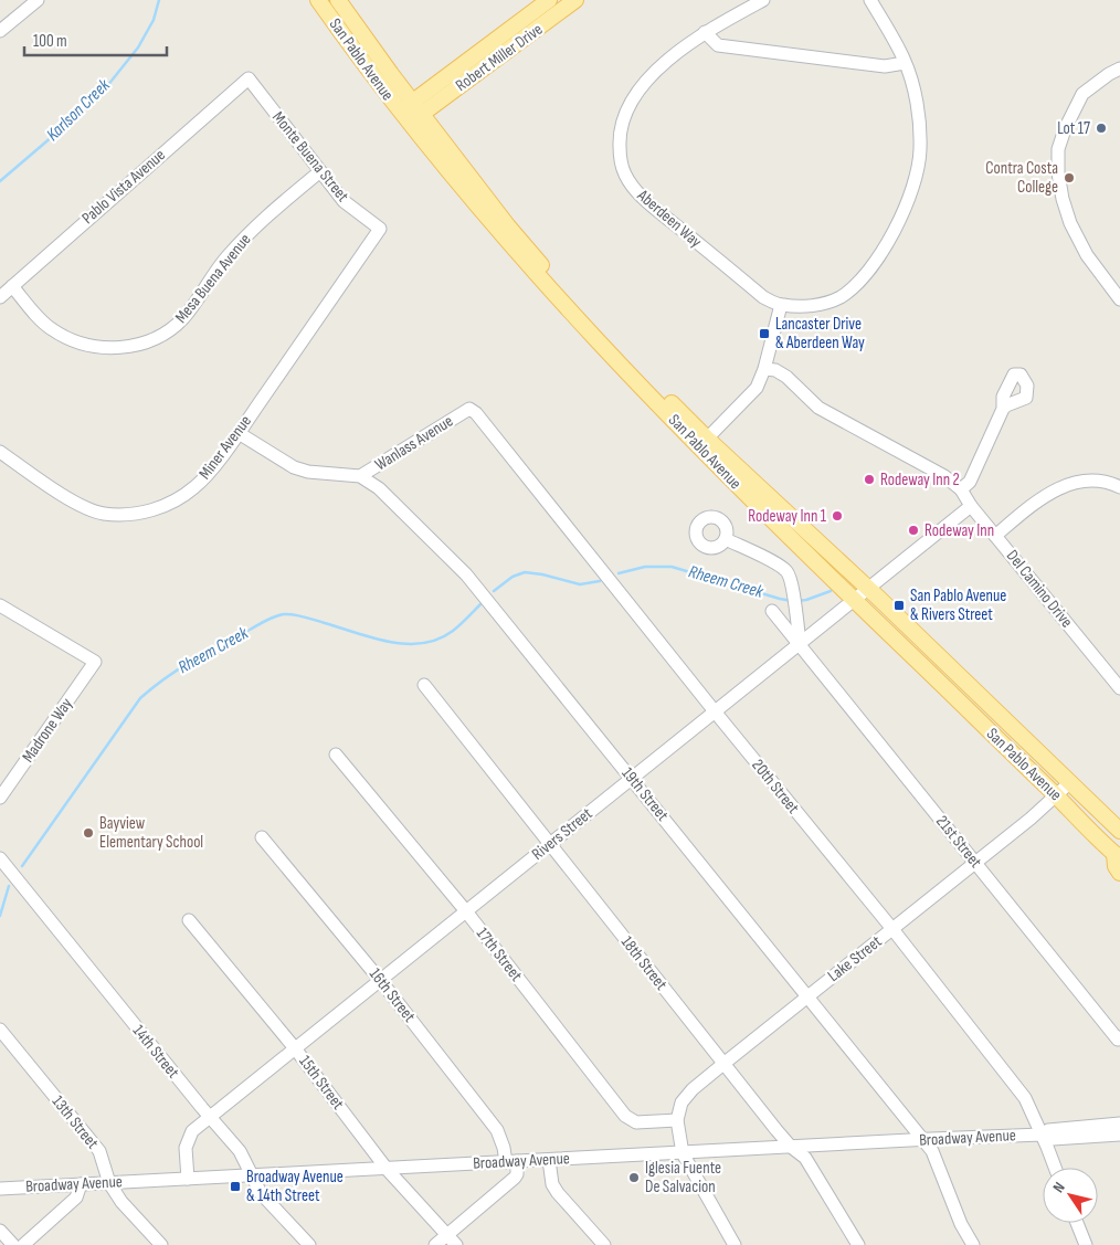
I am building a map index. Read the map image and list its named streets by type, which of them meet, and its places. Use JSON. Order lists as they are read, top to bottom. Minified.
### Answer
{"streets":{"main road":["Robert Miller Drive","San Pablo Avenue"],"street":["Monte Buena Street","Pablo Vista Avenue","Aberdeen Way","Mesa Buena Avenue","Wanlass Avenue","Miner Avenue","Del Camino Drive","Madrone Way","20th Street","19th Street","Rivers Street","21st Street","17th Street","Lake Street","18th Street","16th Street","14th Street","15th Street","13th Street","Broadway Avenue"]},"crossings":[["Robert Miller Drive","San Pablo Avenue"],["San Pablo Avenue","Rivers Street"],["San Pablo Avenue","Lake Street"],["Monte Buena Street","Pablo Vista Avenue"],["Monte Buena Street","Mesa Buena Avenue"],["Monte Buena Street","Miner Avenue"],["Pablo Vista Avenue","Mesa Buena Avenue"],["Wanlass Avenue","20th Street"],["Wanlass Avenue","19th Street"],["Del Camino Drive","Rivers Street"],["20th Street","Rivers Street"],["20th Street","Lake Street"],["20th Street","Broadway Avenue"],["19th Street","Rivers Street"],["19th Street","Lake Street"],["19th Street","Broadway Avenue"],["Rivers Street","21st Street"],["Rivers Street","17th Street"],["Rivers Street","18th Street"],["Rivers Street","16th Street"],["Rivers Street","14th Street"],["Rivers Street","15th Street"],["Rivers Street","Broadway Avenue"],["21st Street","Lake Street"],["17th Street","Lake Street"],["Lake Street","18th Street"],["18th Street","Broadway Avenue"],["16th Street","Broadway Avenue"],["14th Street","Broadway Avenue"],["15th Street","Broadway Avenue"],["13th Street","Broadway Avenue"]],"water":["Karlson Creek","Rheem Creek"],"places":{"other":["Lot 17","Contra Costa College","Rodeway Inn 2","Rodeway Inn 1","Rodeway Inn","Bayview Elementary School","Iglesia Fuente De Salvacion"],"transit":["Lancaster Drive & Aberdeen Way","San Pablo Avenue & Rivers Street","Broadway Avenue & 14th Street"]},"scale_bar":"100 m","north":"top left"}
